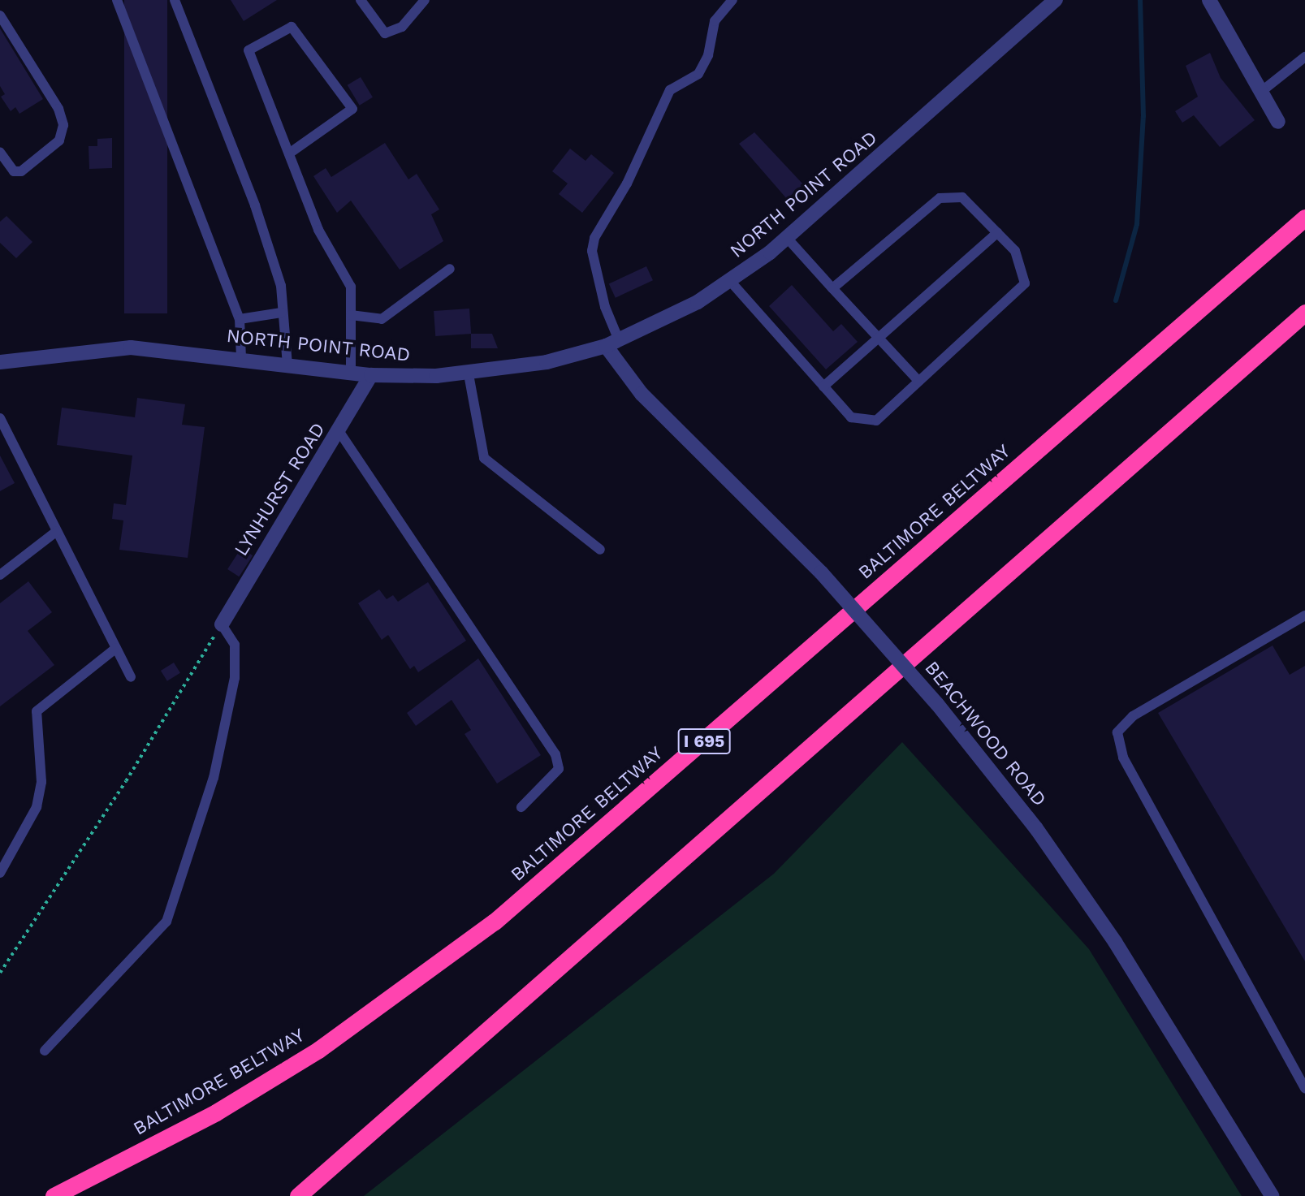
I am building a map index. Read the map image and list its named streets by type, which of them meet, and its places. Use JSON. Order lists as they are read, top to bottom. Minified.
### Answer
{"streets":{"highway":["BALTIMORE BELTWAY","I 695"],"street":["NORTH POINT ROAD","LYNHURST ROAD","BEACHWOOD ROAD"]},"crossings":[["NORTH POINT ROAD","LYNHURST ROAD"],["NORTH POINT ROAD","BEACHWOOD ROAD"]]}
